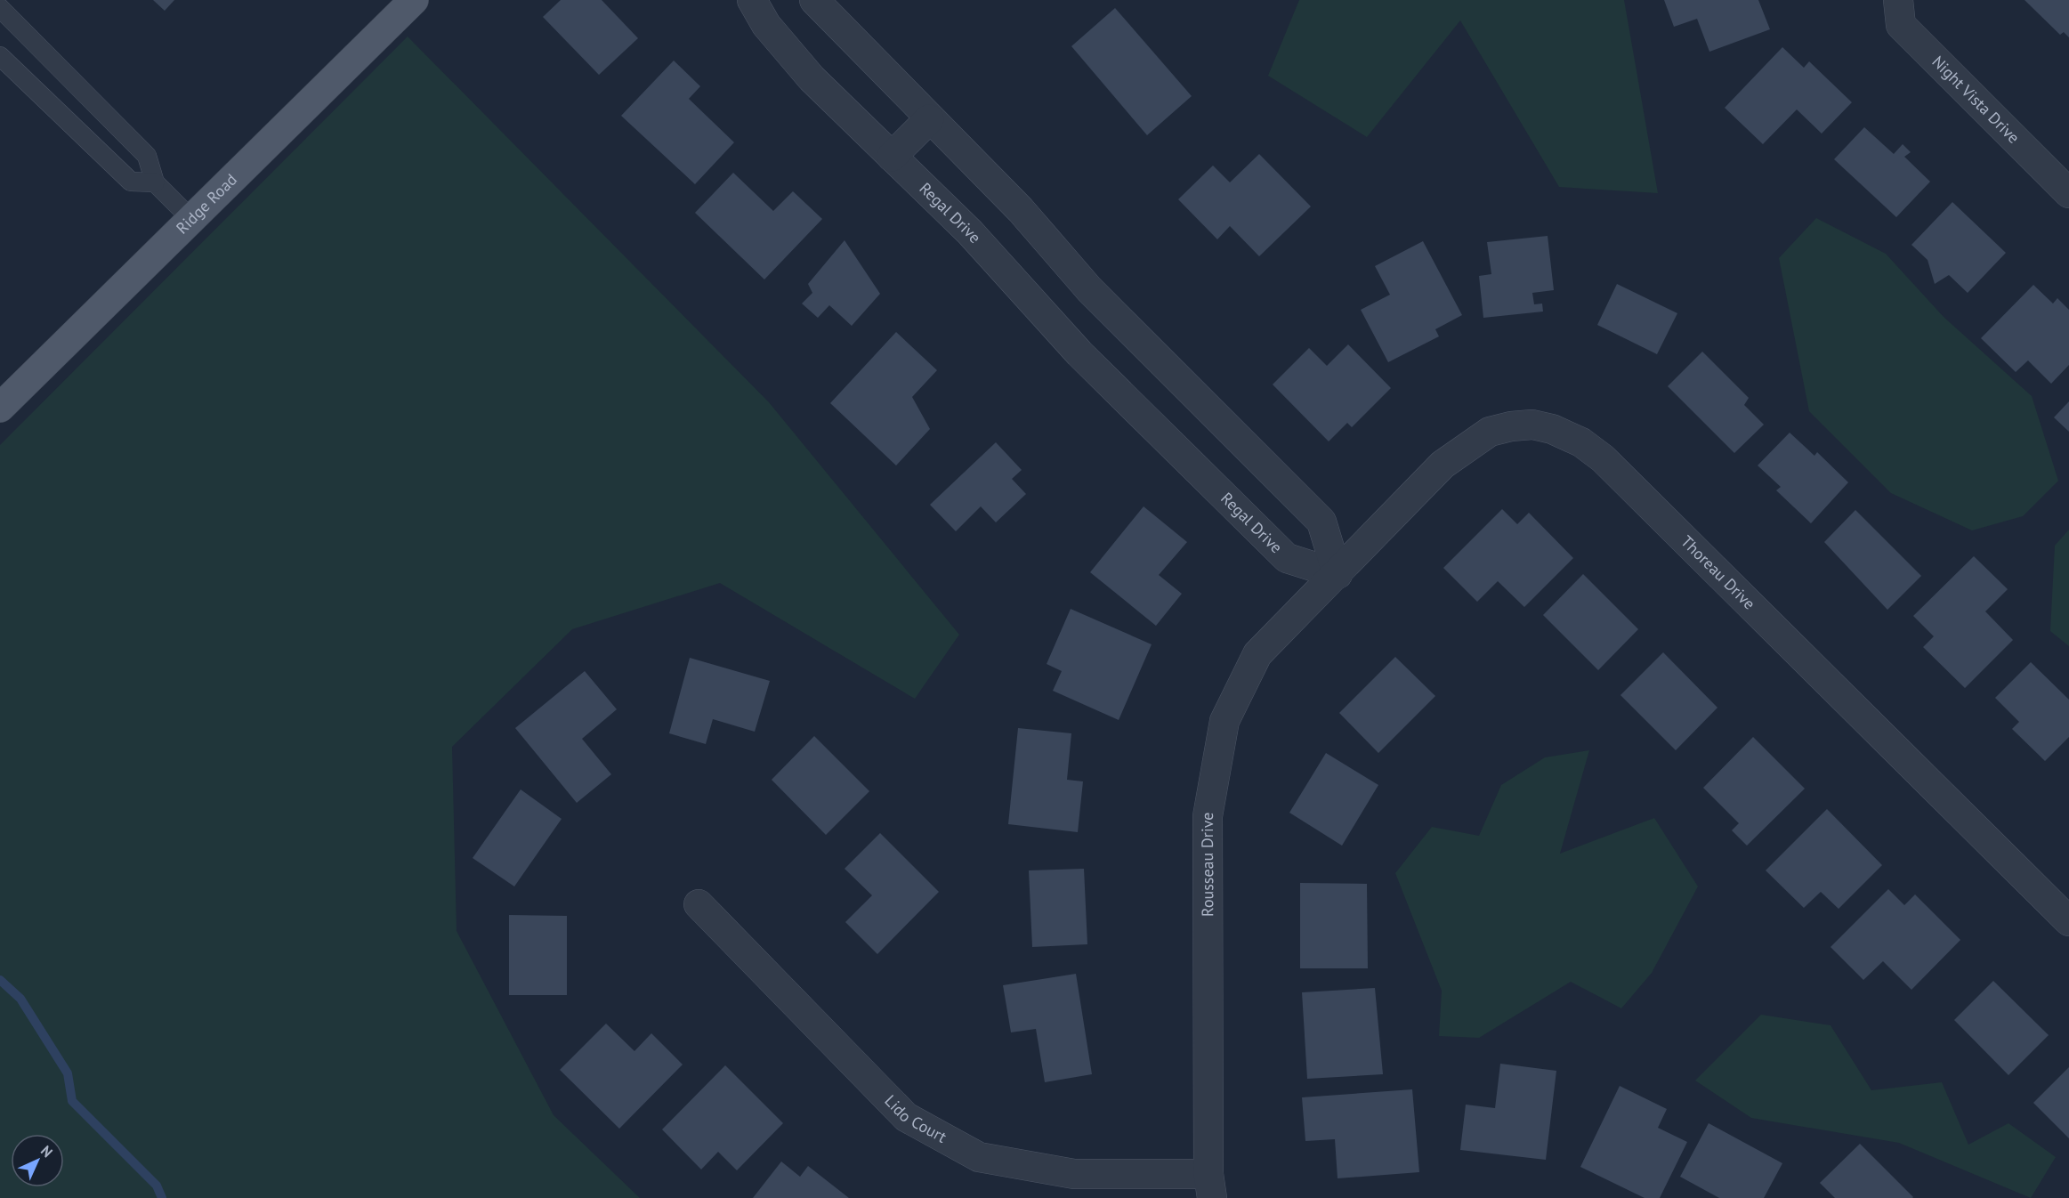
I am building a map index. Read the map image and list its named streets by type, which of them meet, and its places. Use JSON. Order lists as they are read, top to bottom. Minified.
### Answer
{"streets":{"main road":["Ridge Road"],"street":["Night Vista Drive","Regal Drive","Thoreau Drive","Rousseau Drive","Lido Court"]},"crossings":[["Regal Drive","Thoreau Drive"],["Regal Drive","Rousseau Drive"],["Thoreau Drive","Rousseau Drive"],["Rousseau Drive","Lido Court"]],"north":"top right"}
